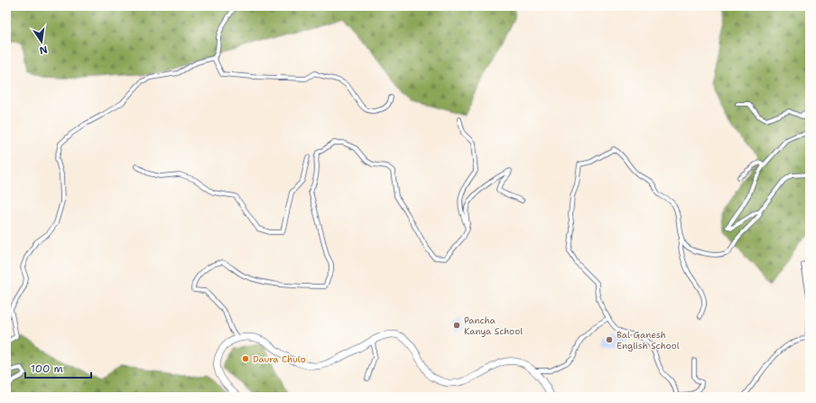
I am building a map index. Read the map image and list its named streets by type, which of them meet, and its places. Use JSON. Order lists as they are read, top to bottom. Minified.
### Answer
{"places":["Pancha Kanya School","Bal Ganesh English School","Daura Chulo"],"scale_bar":"100 m","north":"bottom"}
